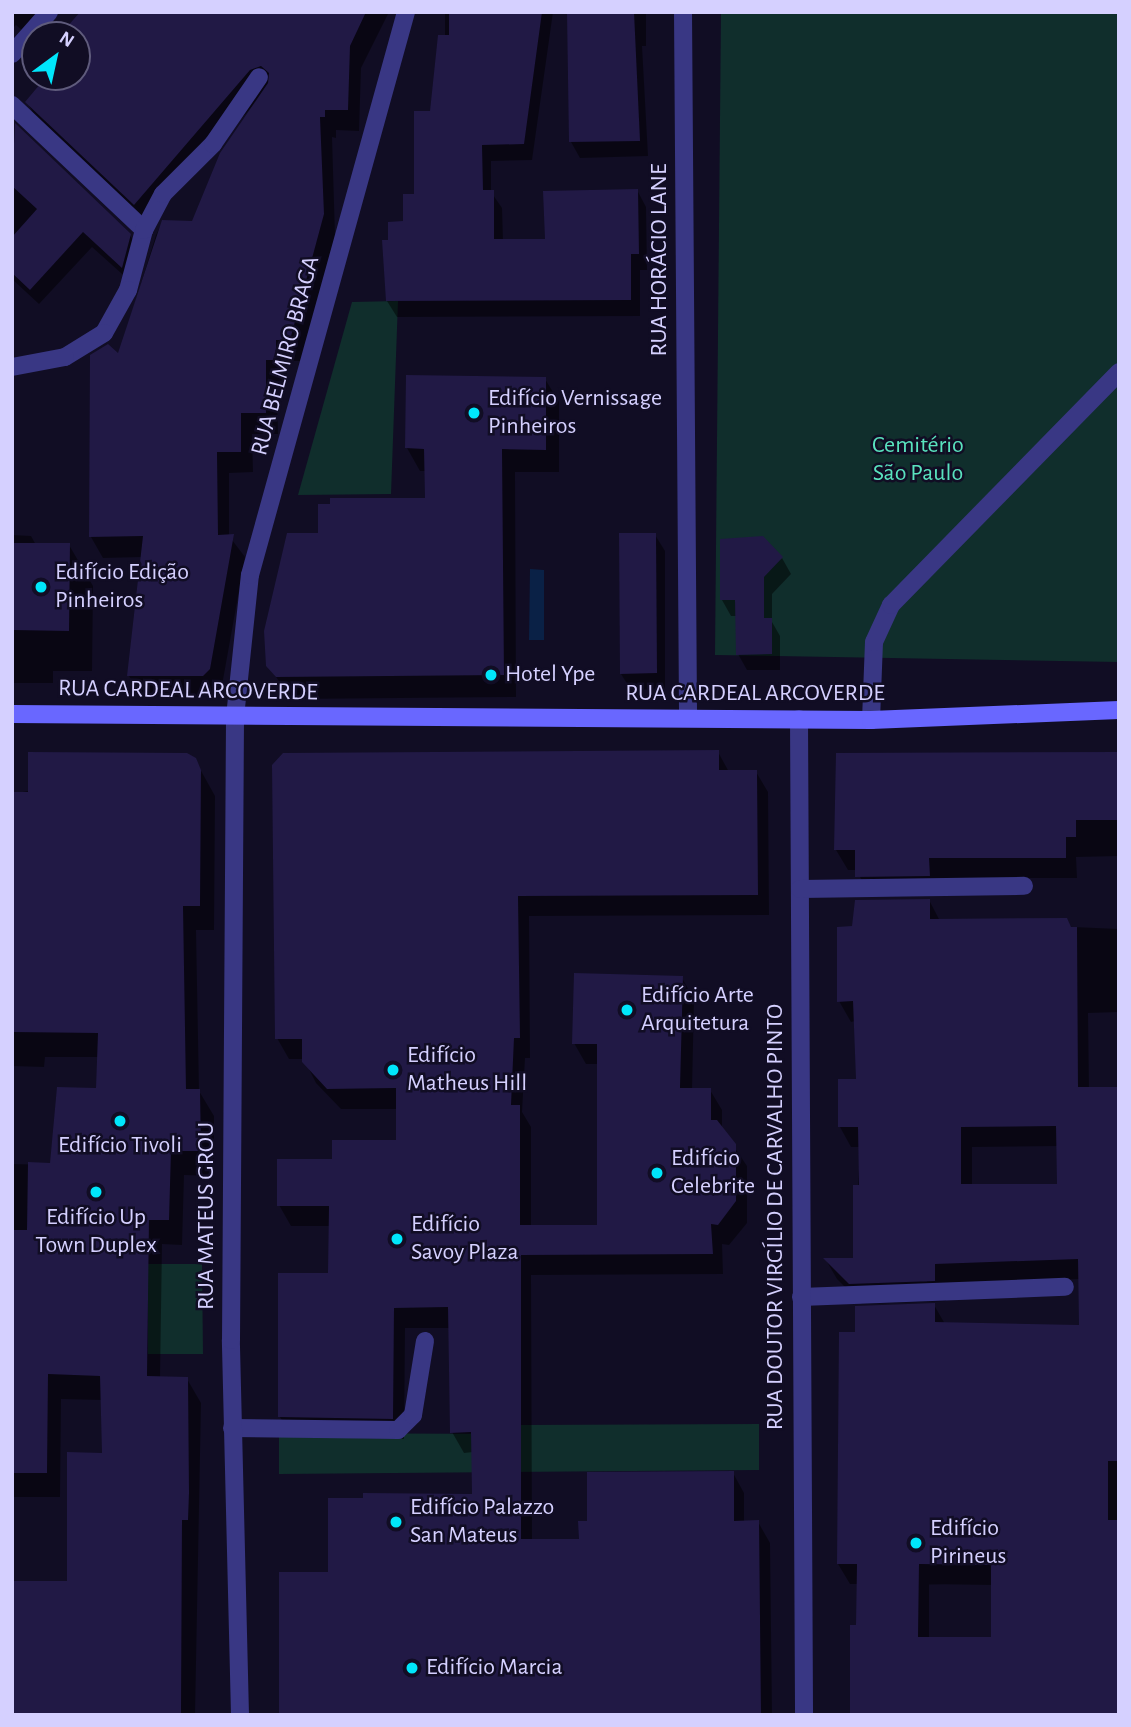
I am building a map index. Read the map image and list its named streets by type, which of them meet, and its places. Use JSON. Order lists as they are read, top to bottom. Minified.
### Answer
{"streets":{"main road":["RUA CARDEAL ARCOVERDE"],"street":["RUA HORÁCIO LANE","RUA BELMIRO BRAGA","RUA MATEUS GROU","RUA DOUTOR VIRGÍLIO DE CARVALHO PINTO"]},"crossings":[["RUA HORÁCIO LANE","RUA CARDEAL ARCOVERDE"],["RUA BELMIRO BRAGA","RUA CARDEAL ARCOVERDE"],["RUA BELMIRO BRAGA","RUA MATEUS GROU"],["RUA CARDEAL ARCOVERDE","RUA MATEUS GROU"],["RUA CARDEAL ARCOVERDE","RUA DOUTOR VIRGÍLIO DE CARVALHO PINTO"]],"parks":["Cemitério São Paulo"],"places":["Edifício Vernissage Pinheiros","Edifício Edição Pinheiros","Hotel Ype","Edifício Arte Arquitetura","Edifício Matheus Hill","Edifício Tivoli","Edifício Celebrite","Edifício Up Town Duplex","Edifício Savoy Plaza","Edifício Palazzo San Mateus","Edifício Pirineus","Edifício Marcia"],"north":"top right"}
